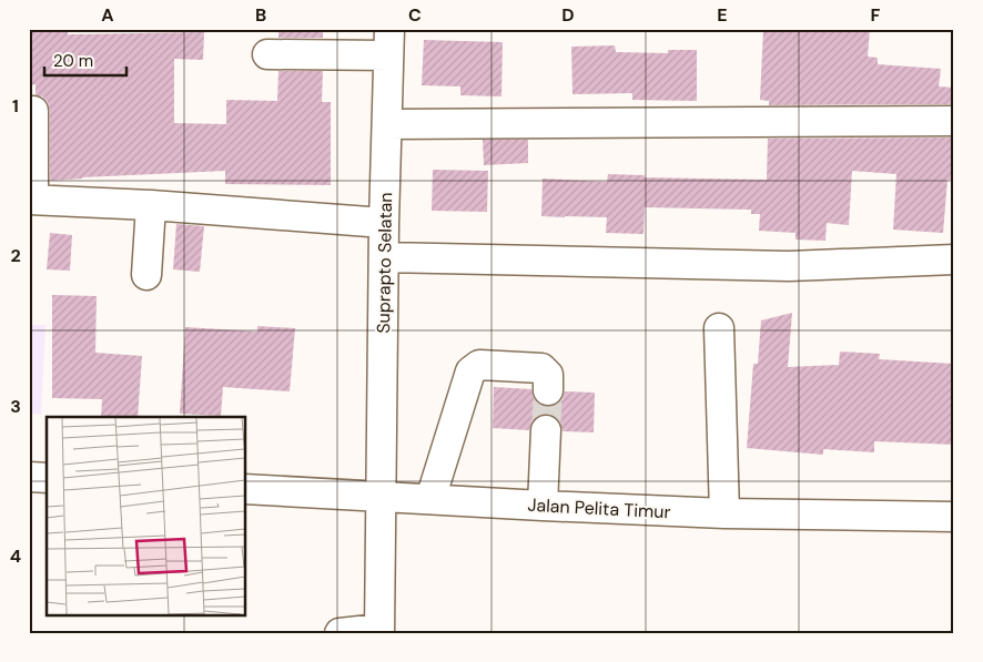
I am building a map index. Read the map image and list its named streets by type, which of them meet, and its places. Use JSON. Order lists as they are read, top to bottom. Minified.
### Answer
{"streets":{"street":["Suprapto Selatan","Jalan Pelita Timur"]},"crossings":[["Suprapto Selatan","Jalan Pelita Timur"]],"scale_bar":"20 m","grid":{"columns":["A","B","C","D","E","F"],"rows":["1","2","3","4"]}}
